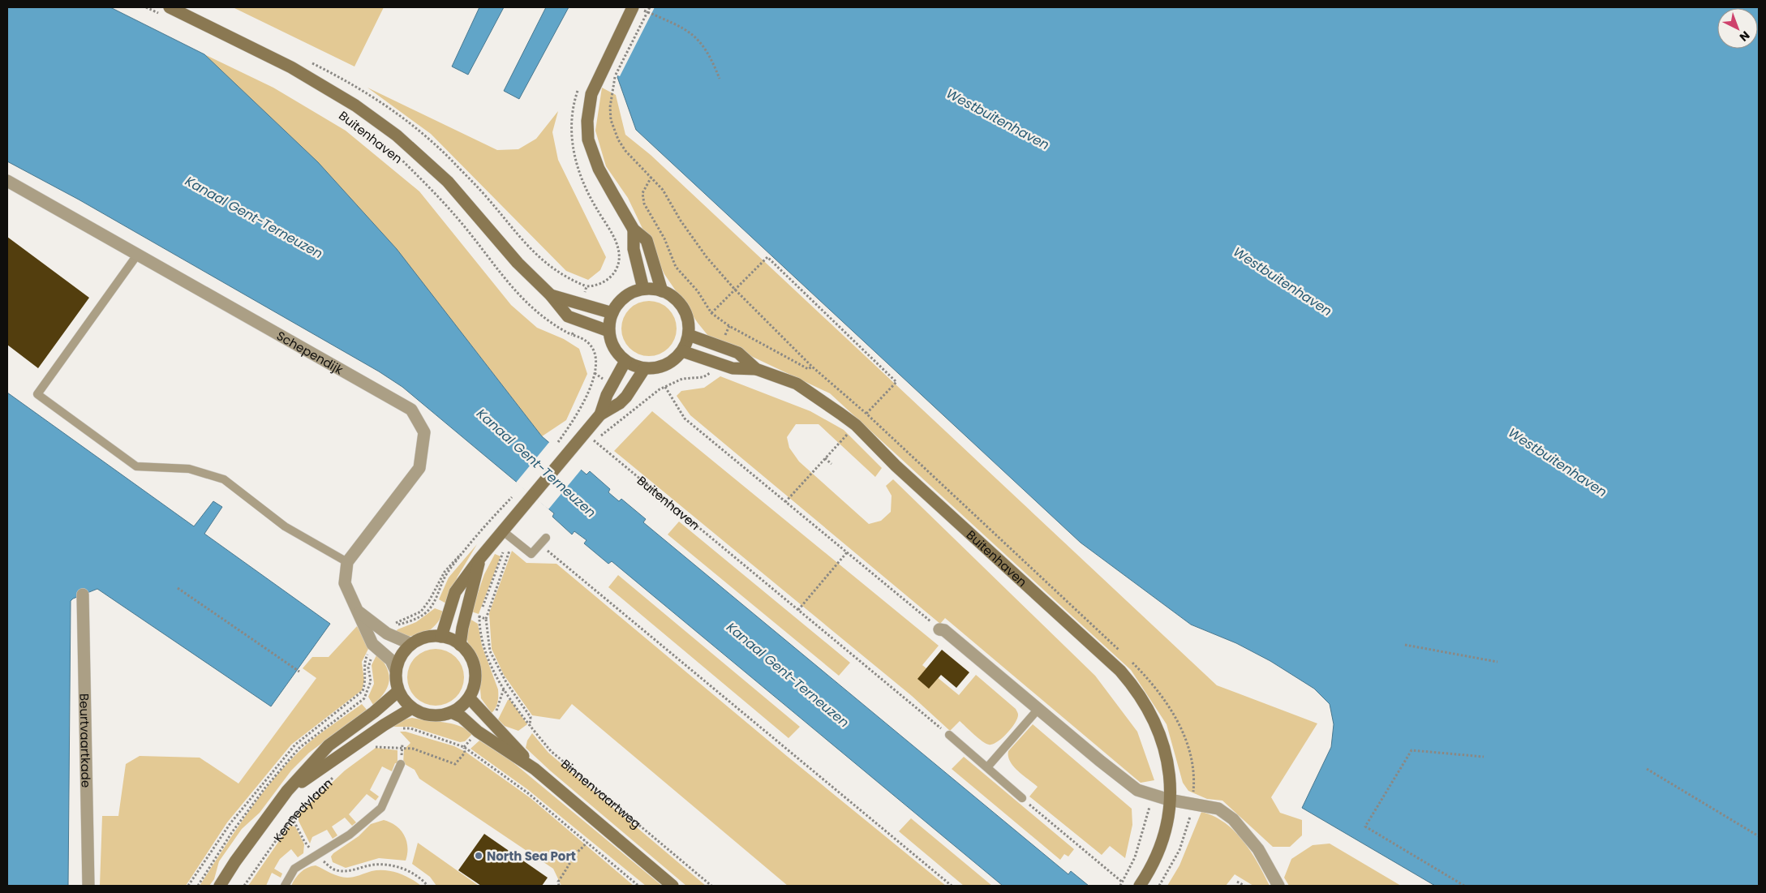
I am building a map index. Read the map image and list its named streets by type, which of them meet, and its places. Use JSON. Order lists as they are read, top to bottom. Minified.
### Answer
{"streets":{"main road":["Buitenhaven","Binnenvaartweg","Kennedylaan"],"street":["Schependijk","Beurtvaartkade"]},"crossings":[["Binnenvaartweg","Kennedylaan"]],"water":["Westbuitenhaven","Kanaal Gent-Terneuzen"],"places":["North Sea Port"],"north":"bottom right"}
